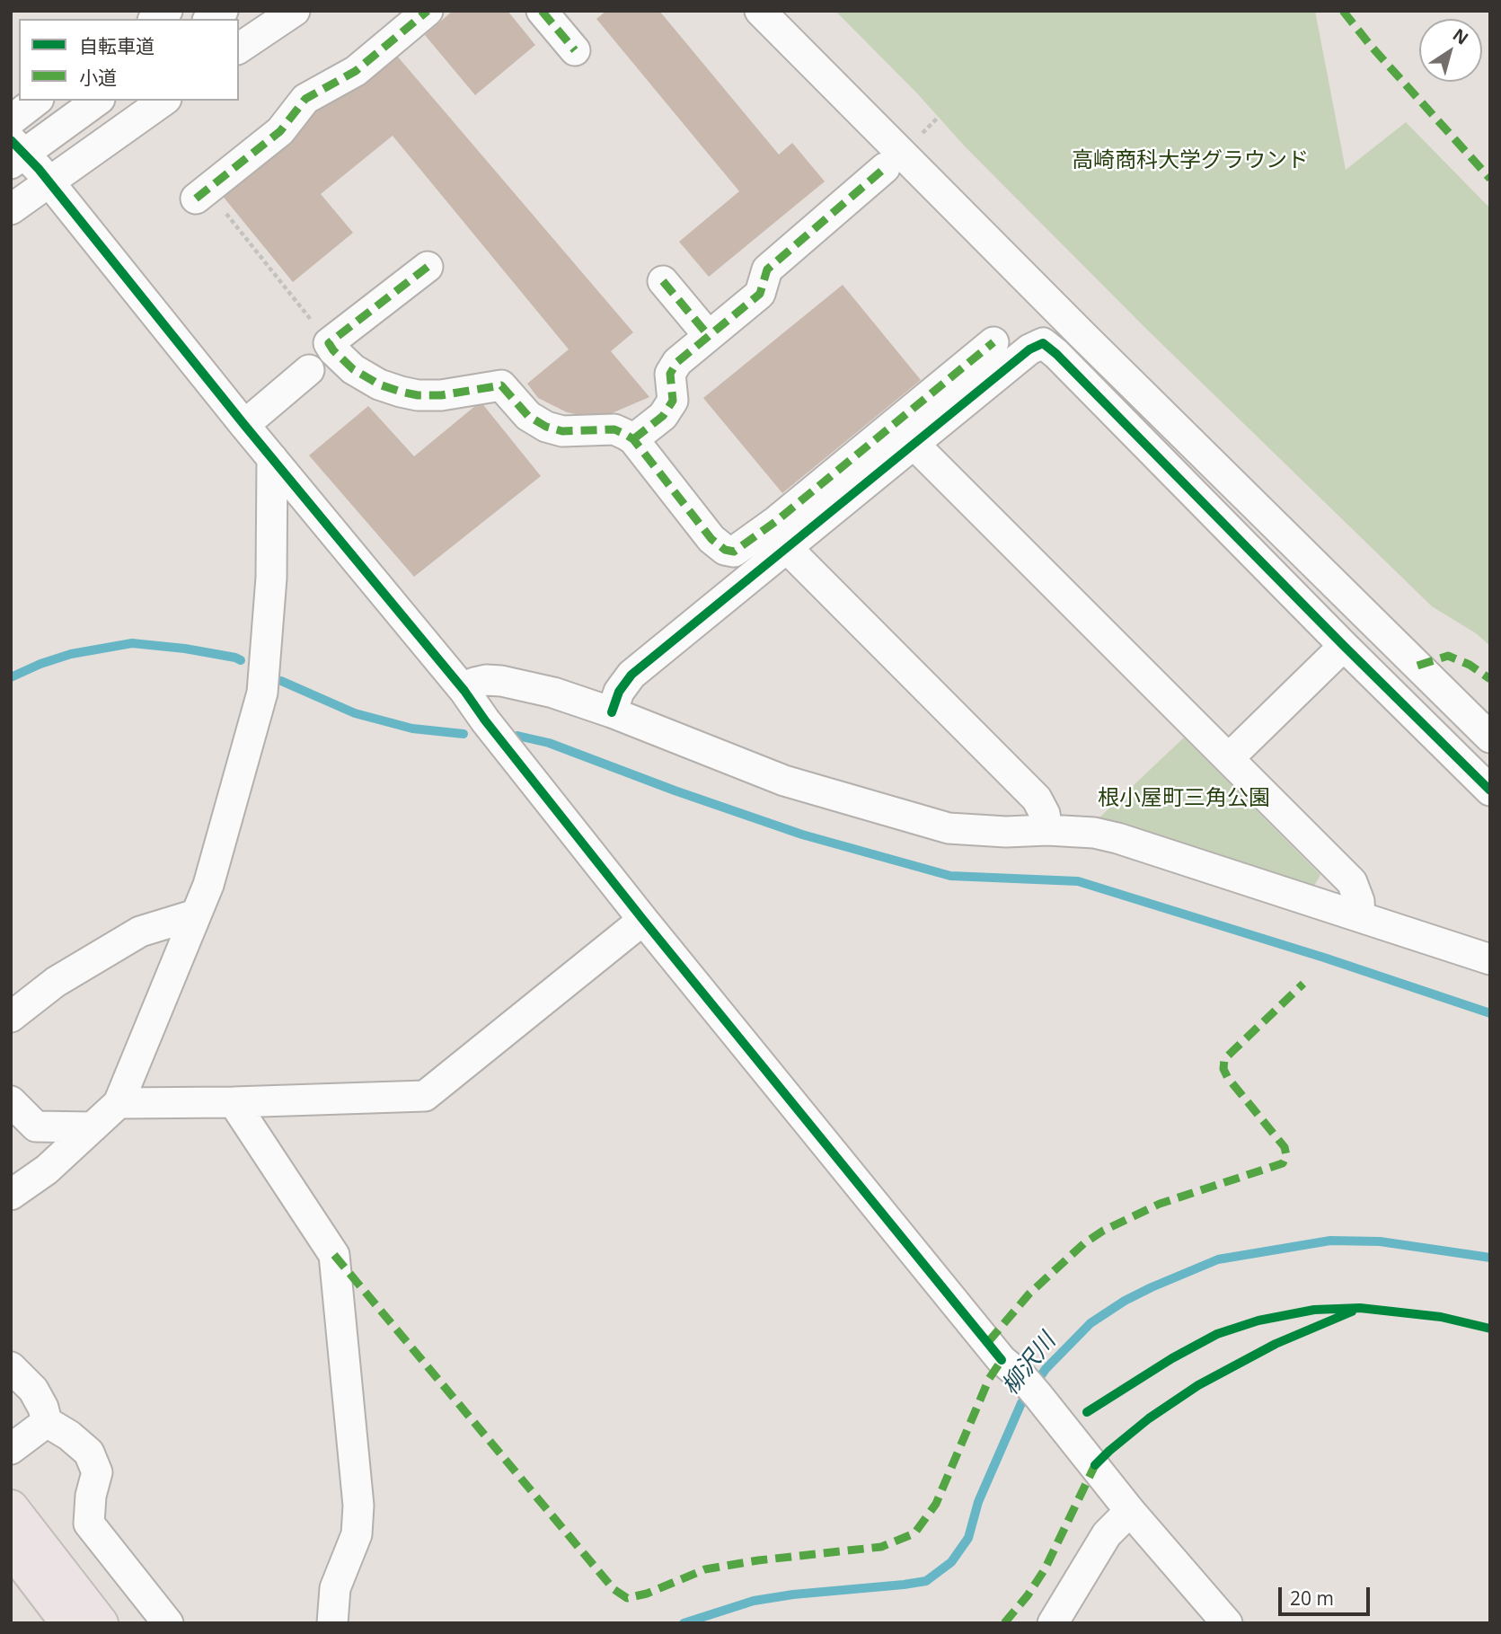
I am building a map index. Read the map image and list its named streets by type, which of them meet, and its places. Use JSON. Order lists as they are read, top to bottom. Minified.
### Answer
{"water":["柳沢川"],"parks":["高崎商科大学グラウンド","根小屋町三角公園"],"legend":["自転車道","小道"],"scale_bar":"20 m","north":"top right"}
